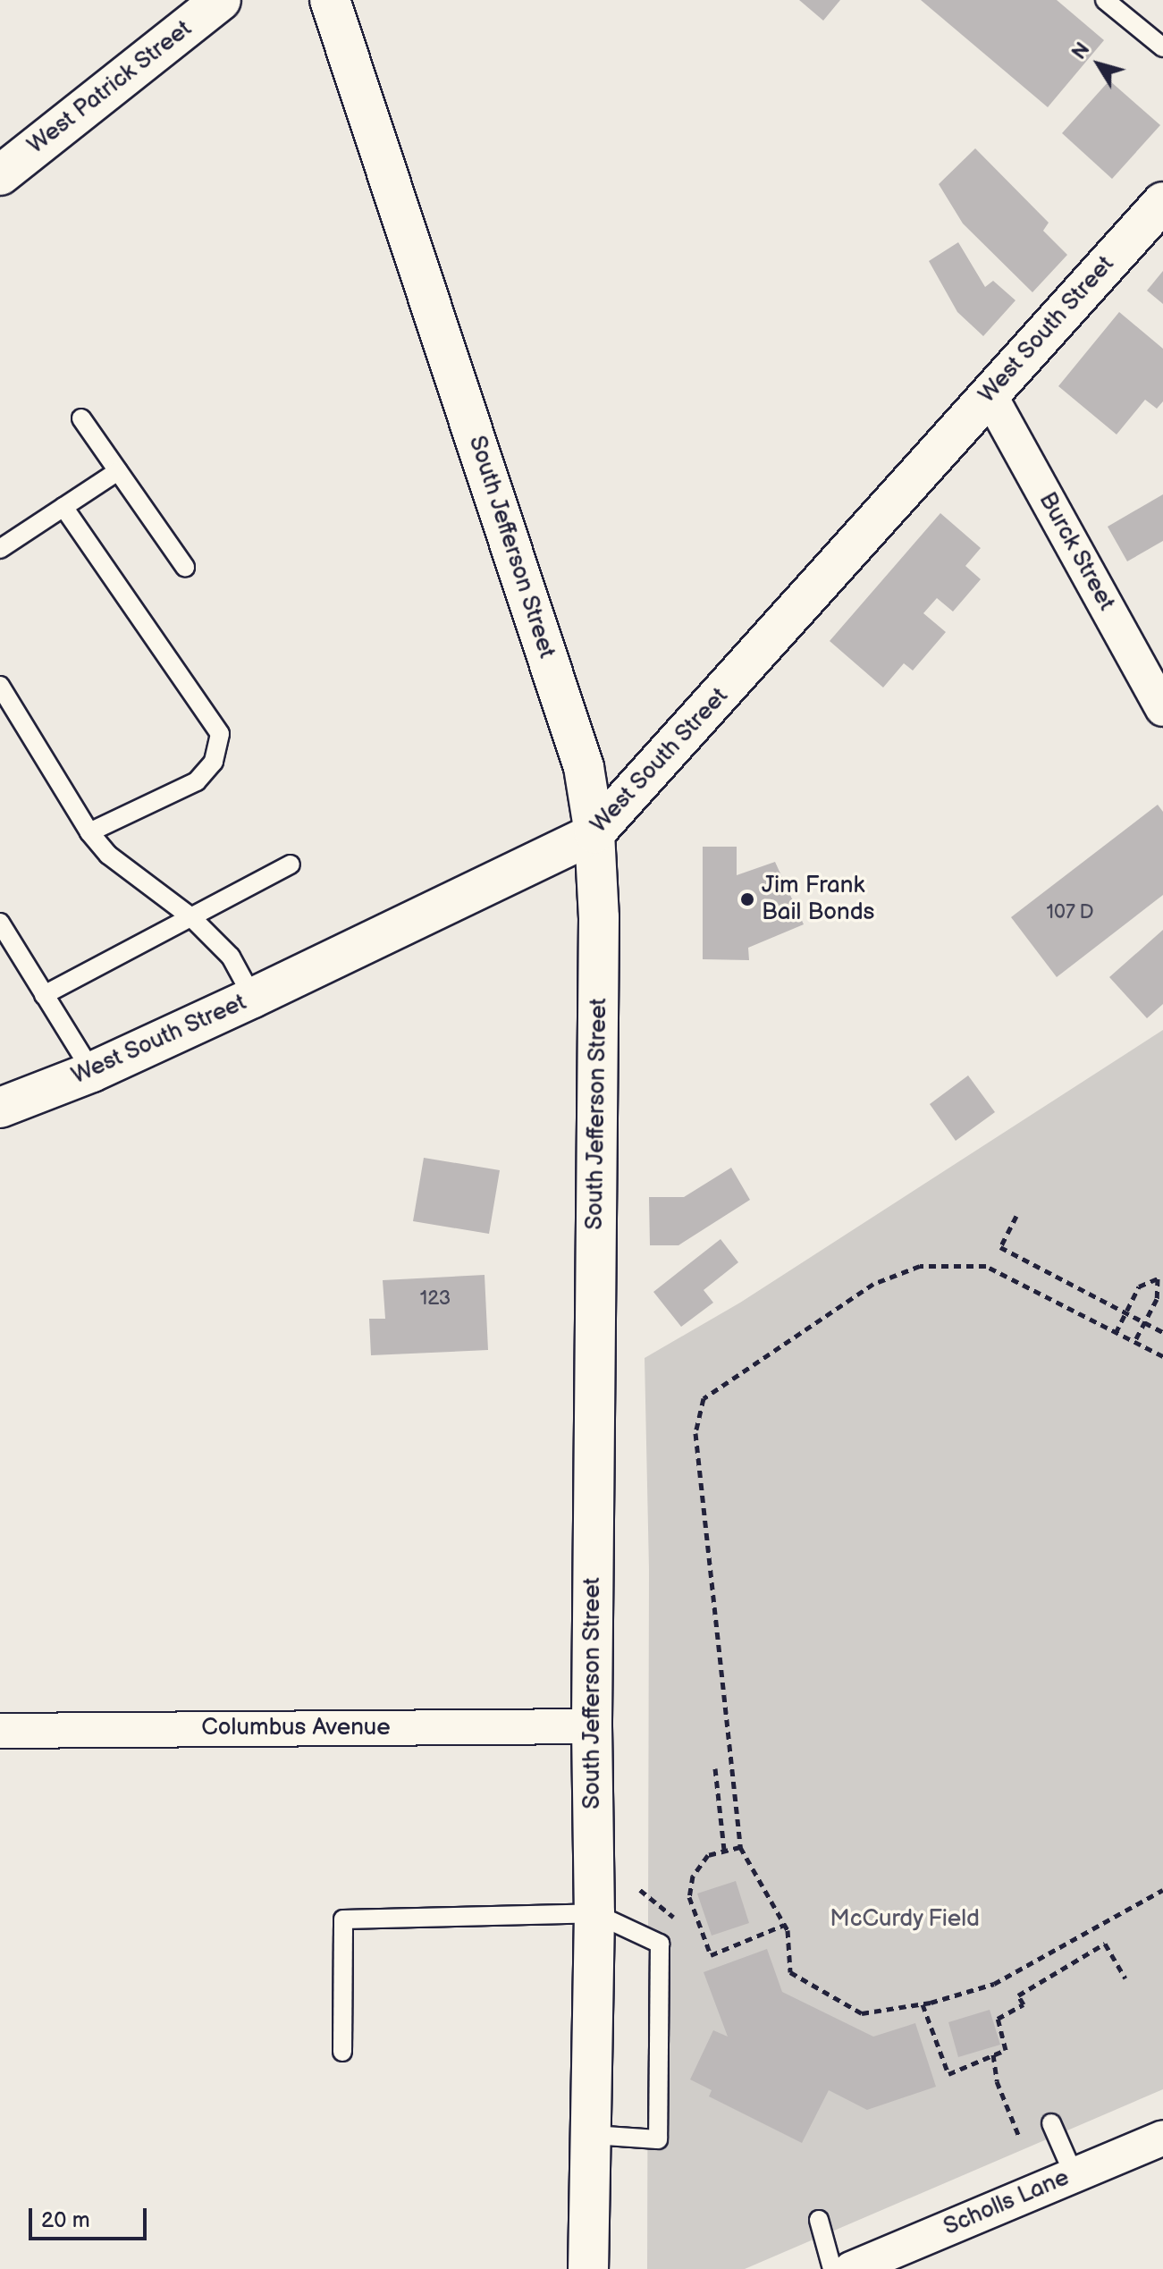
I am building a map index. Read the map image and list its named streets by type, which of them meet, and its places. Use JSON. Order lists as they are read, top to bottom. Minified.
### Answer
{"streets":{"main road":["West Patrick Street","West South Street","South Jefferson Street"],"street":["Burck Street","Columbus Avenue","Scholls Lane"]},"crossings":[["West South Street","South Jefferson Street"],["West South Street","Burck Street"],["South Jefferson Street","Columbus Avenue"]],"parks":["McCurdy Field"],"places":["Jim Frank Bail Bonds"],"house_numbers":["107 D","123"],"scale_bar":"20 m","north":"top left"}
